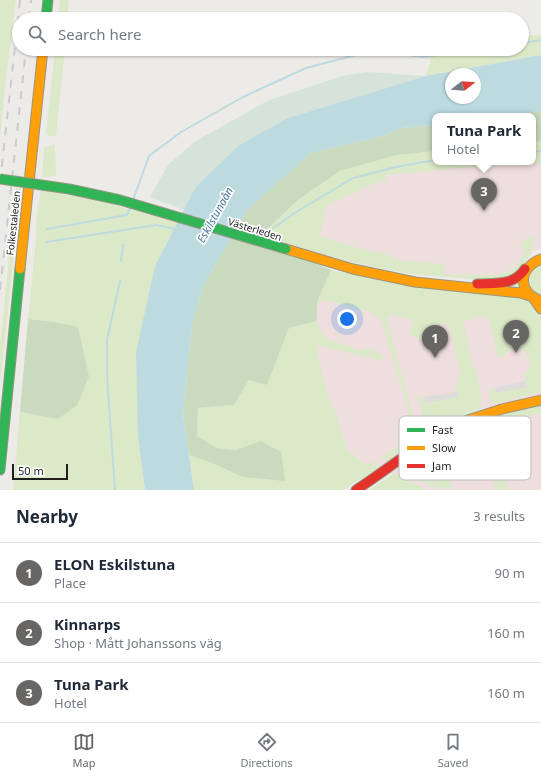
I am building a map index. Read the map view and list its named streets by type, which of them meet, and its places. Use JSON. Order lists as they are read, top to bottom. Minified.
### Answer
{"streets":{"main road":["Folkestaleden","Västerleden"]},"water":["Eskilstunaån"],"legend":["Fast","Slow","Jam"],"scale_bar":"50 m","north":"right","page":{"search":"Search here","popup":["Tuna Park","Hotel"],"pins":["3","2","1"],"scale":"50 m","heading":["Nearby","3 results"],"list":[{"mark":"1","name":"ELON Eskilstuna","note":"Place","value":"90 m"},{"mark":"2","name":"Kinnarps","note":"Shop · Mått Johanssons väg","value":"160 m"},{"mark":"3","name":"Tuna Park","note":"Hotel","value":"160 m"}],"nav":["Map","Directions","Saved"]}}
